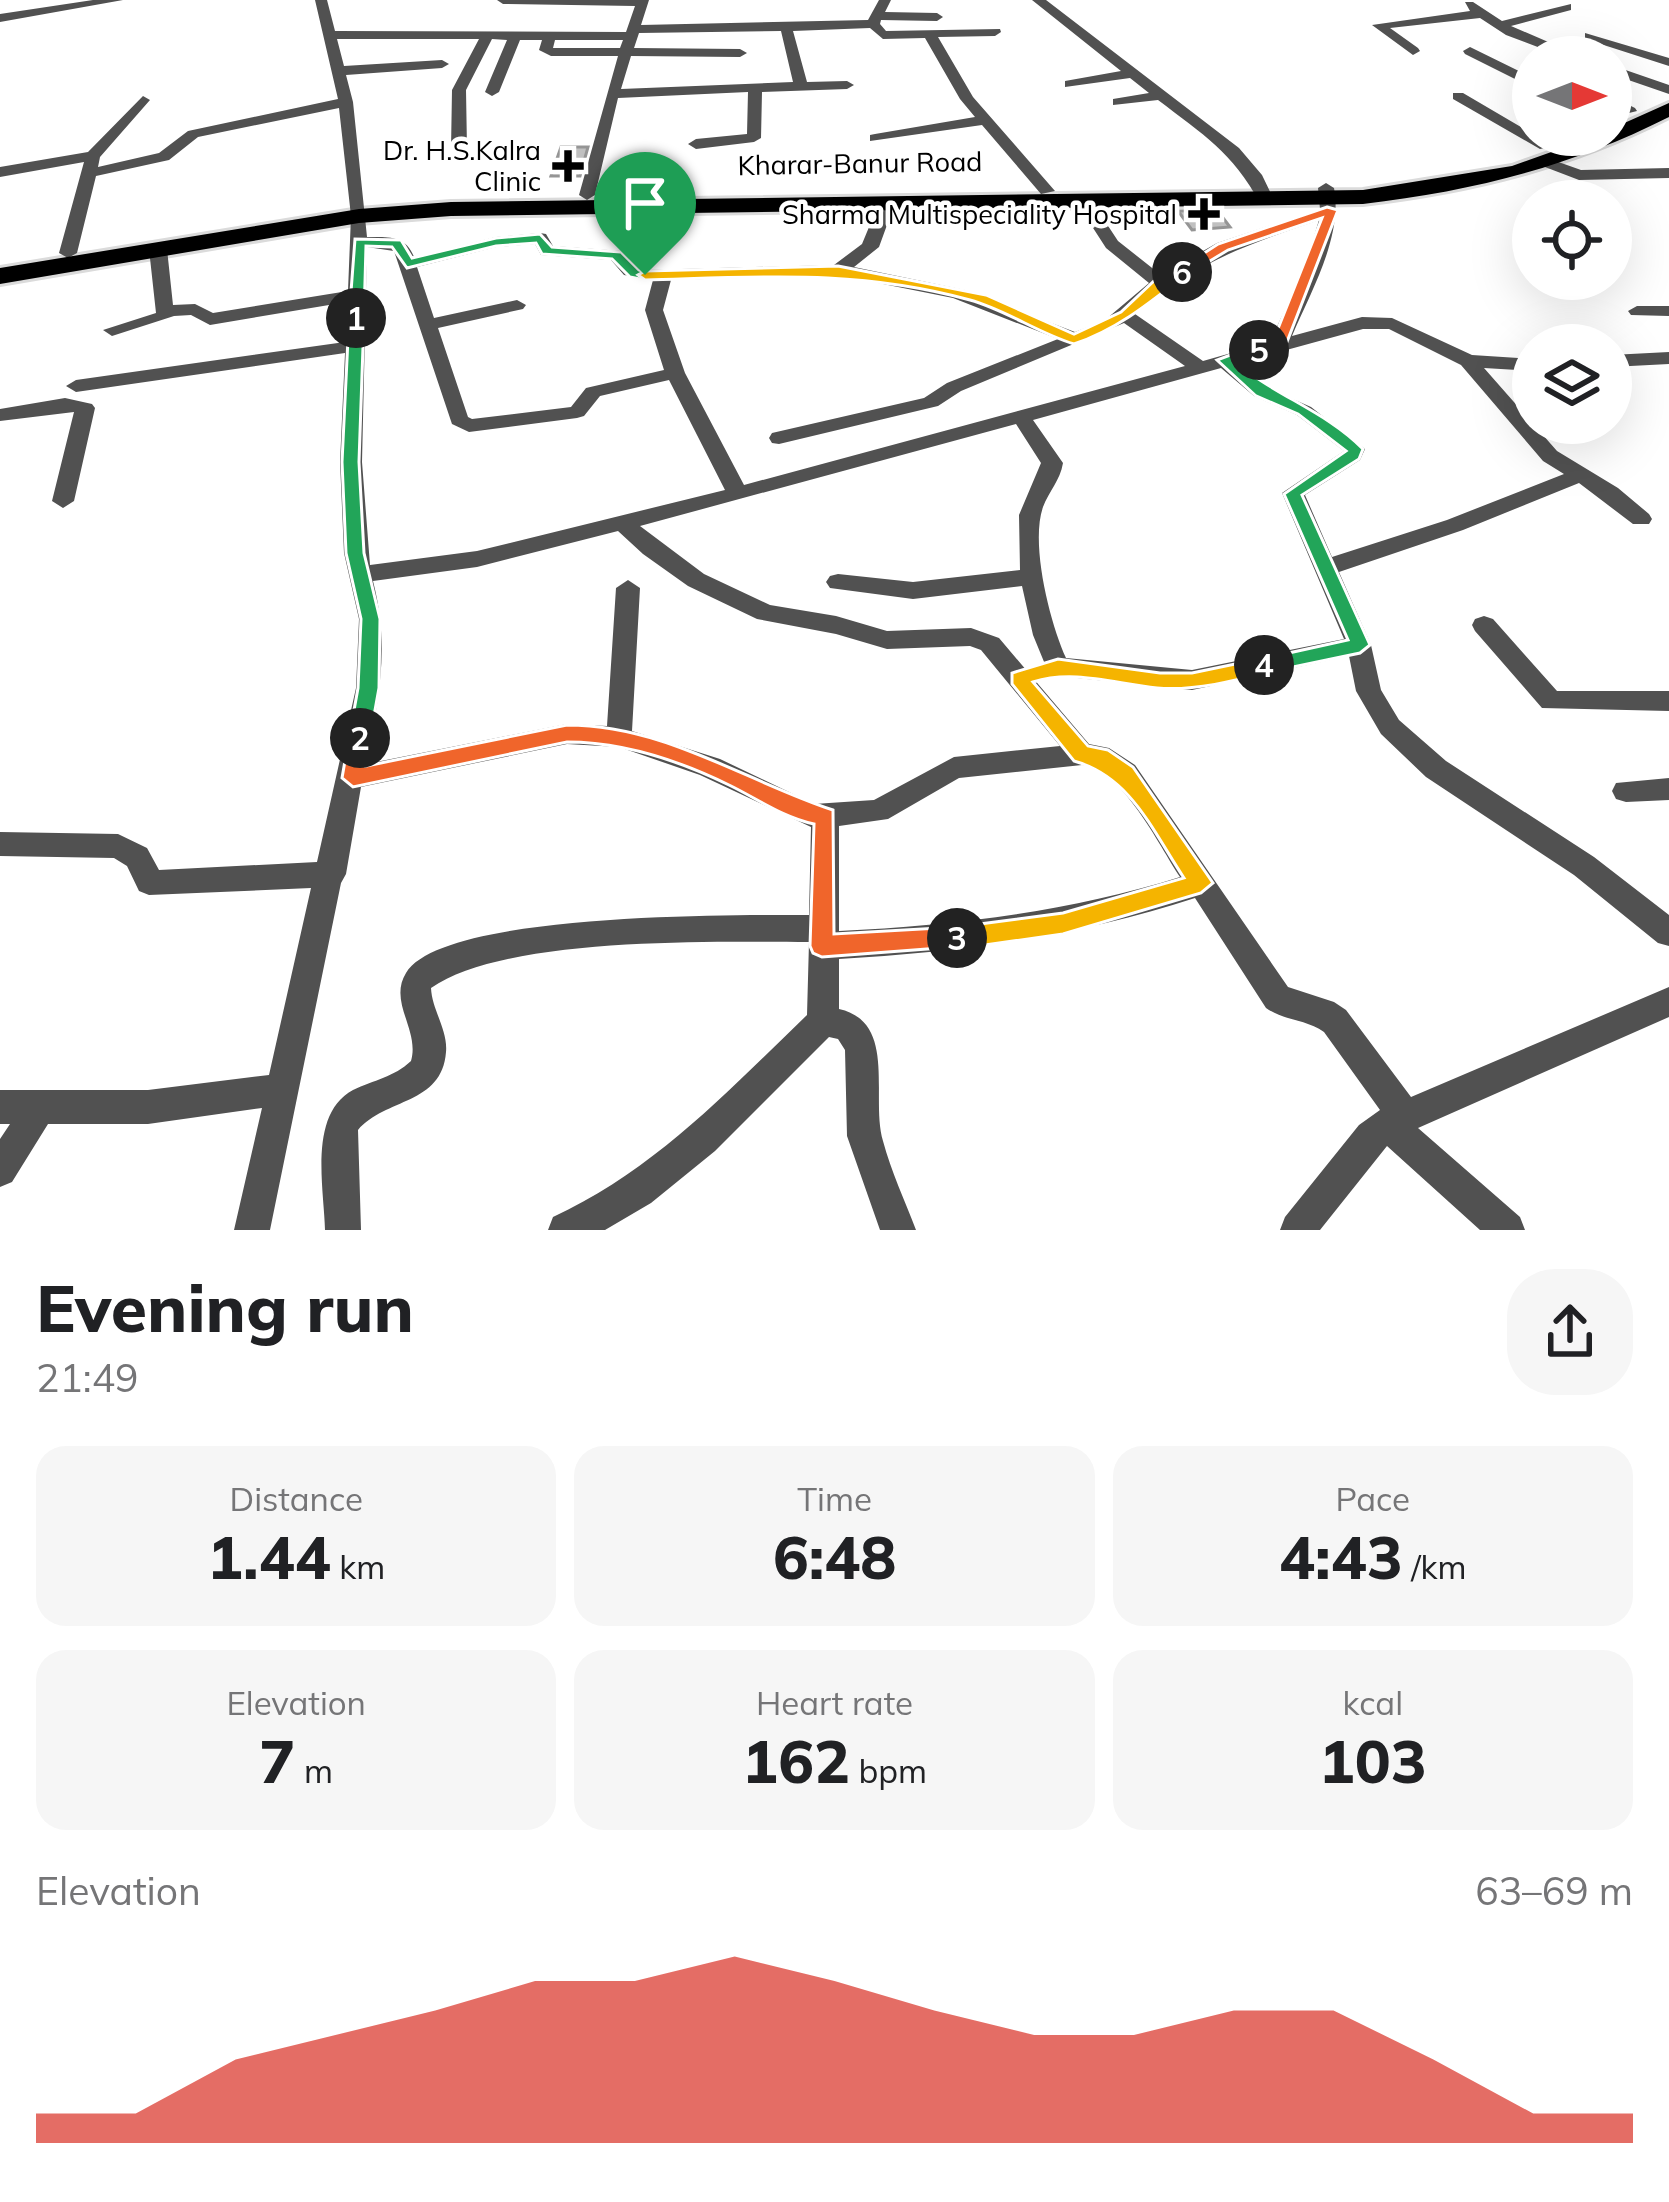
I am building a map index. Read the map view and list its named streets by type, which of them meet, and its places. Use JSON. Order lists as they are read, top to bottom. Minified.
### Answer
{"streets":{"highway":["Kharar-Banur Road"]},"places":{"health":["Dr. H.S.Kalra Clinic","Sharma Multispeciality Hospital"]},"north":"right","page":{"pins":["6","1","5","4","2","3"],"heading":["Evening run","21:49"],"stats":[["Distance","1.44 km"],["Time","6:48"],["Pace","4:43 /km"],["Elevation","7 m"],["Heart rate","162 bpm"],["kcal","103"]],"chart":["Elevation","63–69 m"]}}
